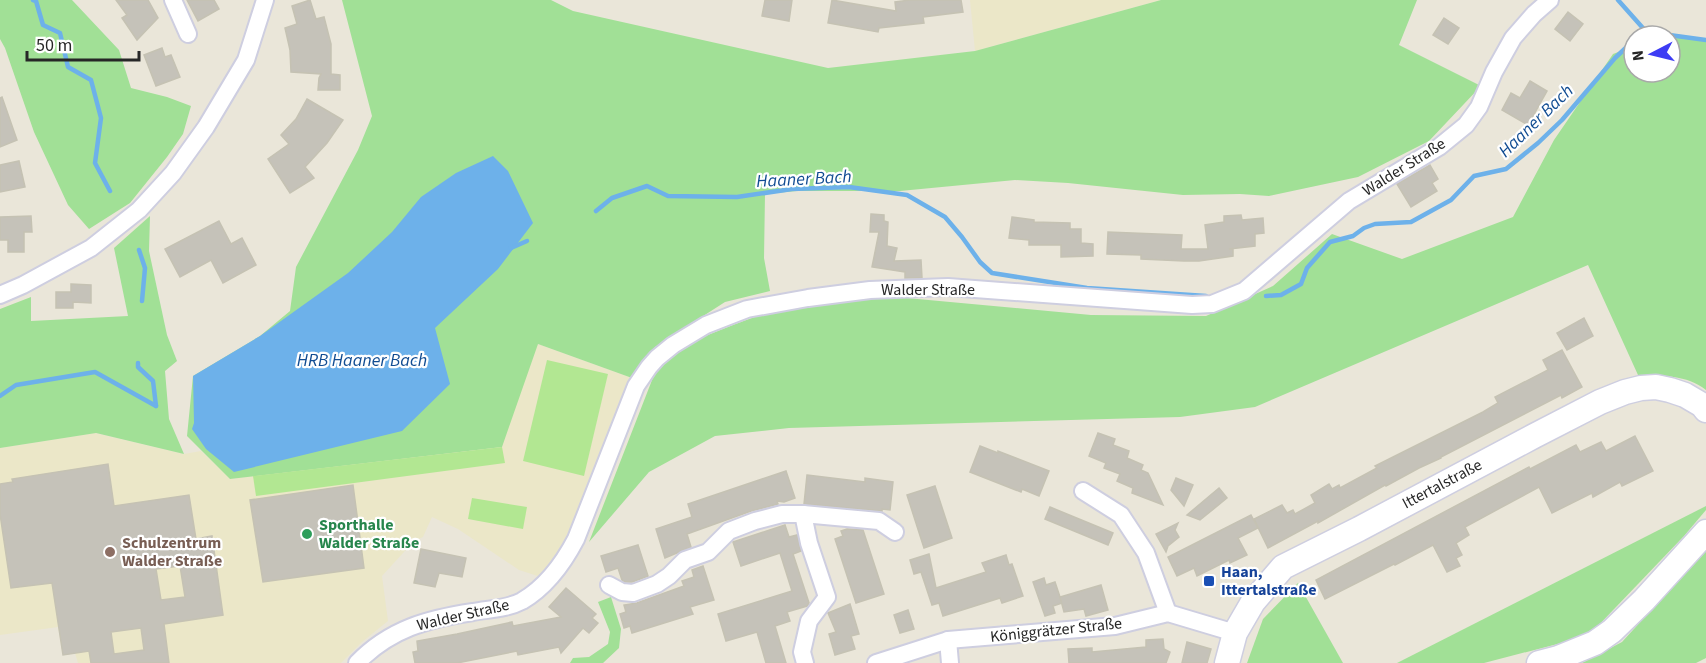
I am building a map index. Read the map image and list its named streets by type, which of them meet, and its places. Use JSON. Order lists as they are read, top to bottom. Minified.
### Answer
{"streets":{"main road":["Ittertalstraße"],"street":["Walder Straße","Königgrätzer Straße"]},"crossings":[["Ittertalstraße","Königgrätzer Straße"]],"water":["Haaner Bach","HRB Haaner Bach"],"places":{"other":["Sporthalle Walder Straße","Schulzentrum Walder Straße"],"transit":["Haan, Ittertalstraße"]},"scale_bar":"50 m","north":"left"}
